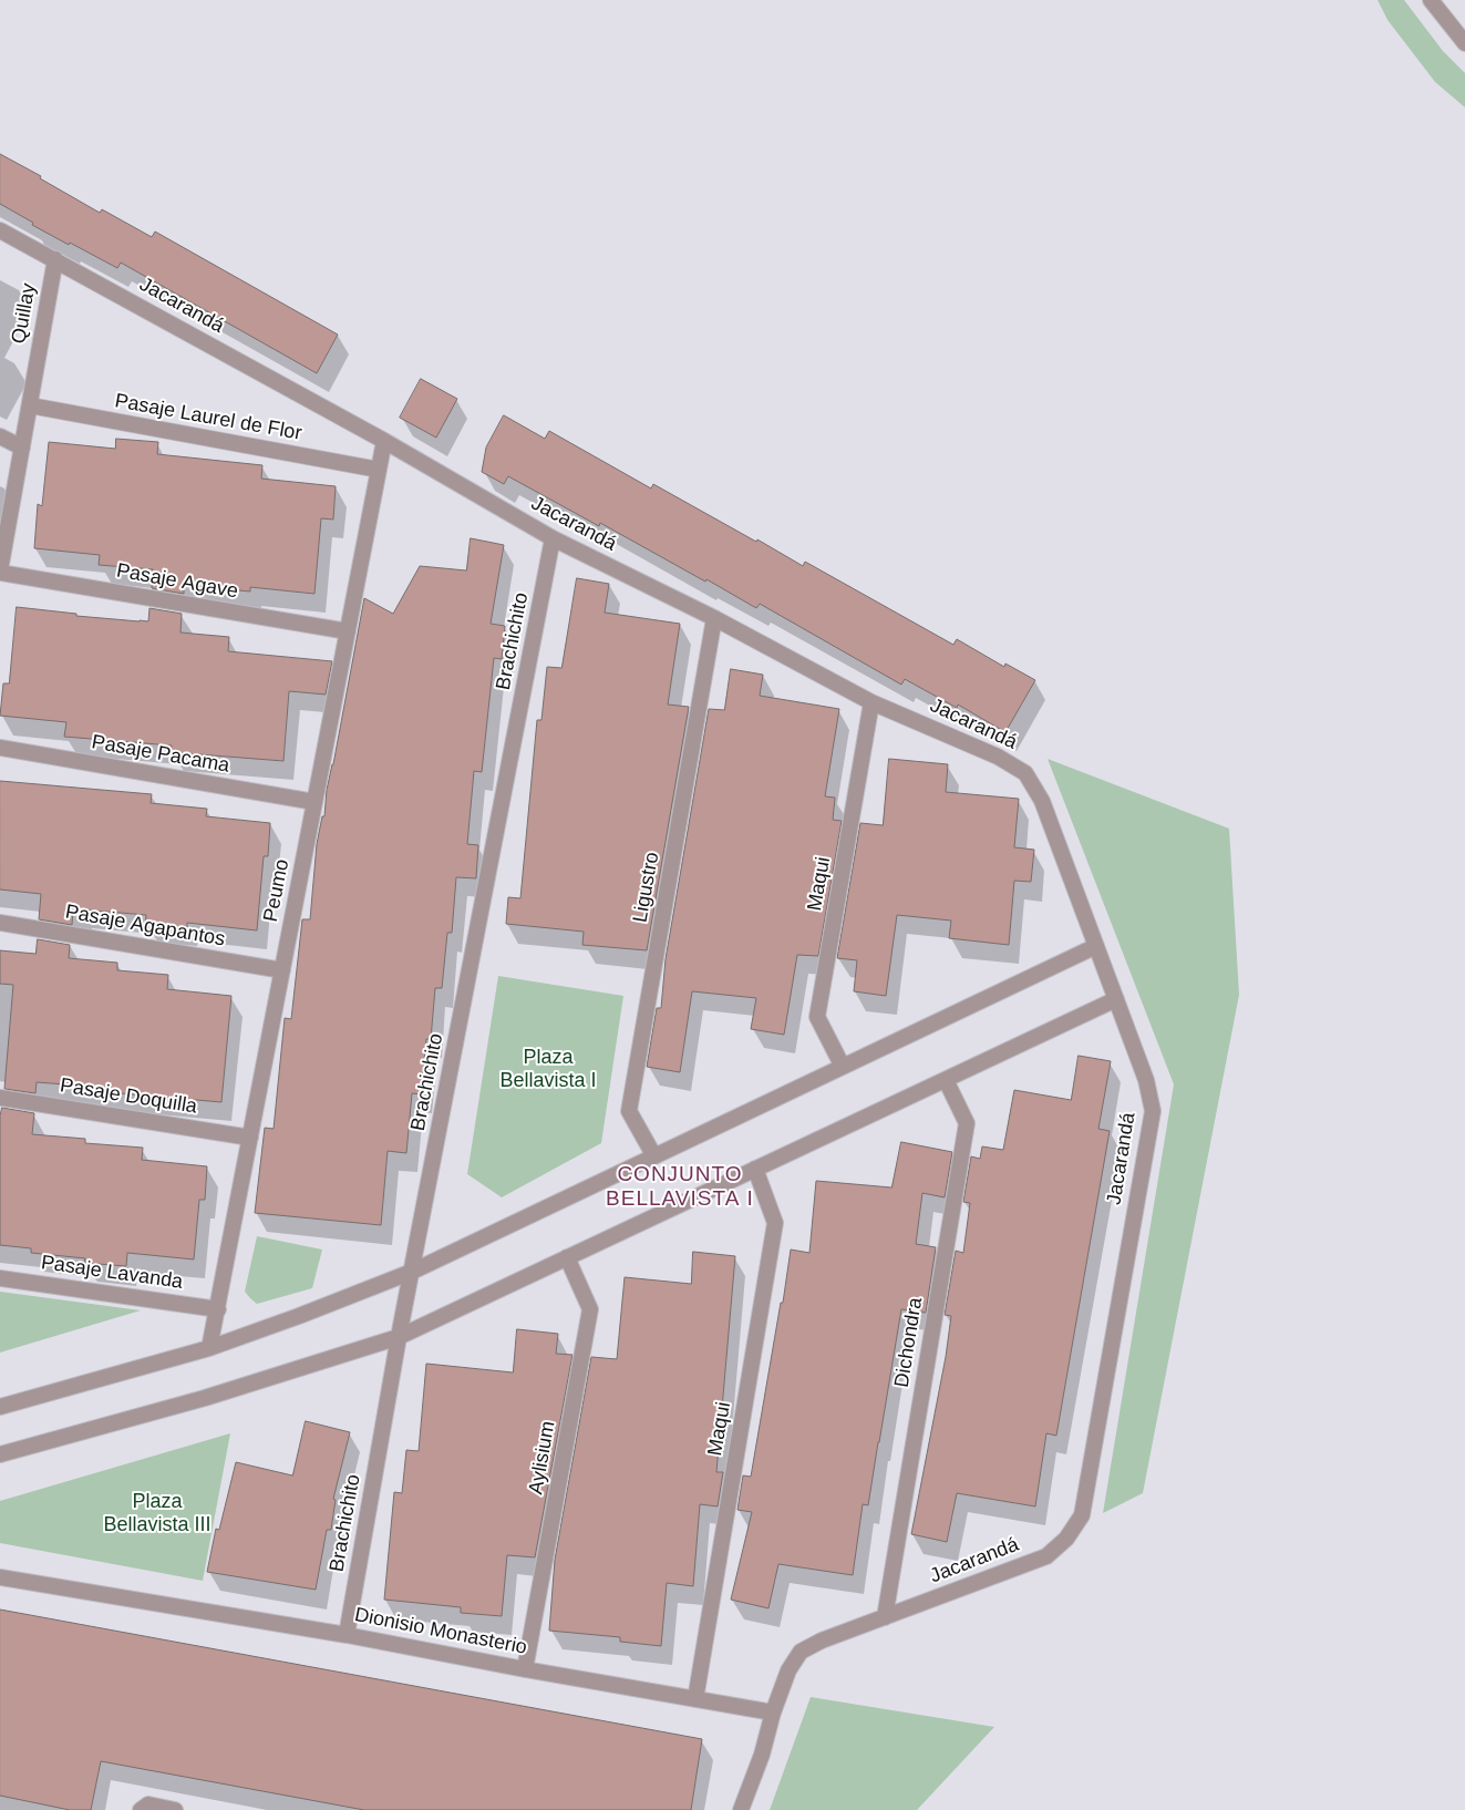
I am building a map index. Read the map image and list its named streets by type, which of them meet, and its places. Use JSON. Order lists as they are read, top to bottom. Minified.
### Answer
{"streets":{"street":["Jacarandá","Quillay","Pasaje Laurel de Flor","Pasaje Agave","Brachichito","Pasaje Pacama","Maqui","Ligustro","Peumo","Pasaje Agapantos","Pasaje Doquilla","Pasaje Lavanda","Dichondra","Aylisium","Dionisio Monasterio"]},"crossings":[["Jacarandá","Quillay"],["Jacarandá","Brachichito"],["Jacarandá","Maqui"],["Jacarandá","Ligustro"],["Jacarandá","Peumo"],["Jacarandá","Dichondra"],["Jacarandá","Dionisio Monasterio"],["Quillay","Pasaje Laurel de Flor"],["Quillay","Pasaje Agave"],["Pasaje Laurel de Flor","Peumo"],["Pasaje Agave","Peumo"],["Brachichito","Dionisio Monasterio"],["Pasaje Pacama","Peumo"],["Maqui","Dionisio Monasterio"],["Peumo","Pasaje Agapantos"],["Peumo","Pasaje Doquilla"],["Peumo","Pasaje Lavanda"],["Aylisium","Dionisio Monasterio"]],"districts":["CONJUNTO BELLAVISTA I"],"parks":["Plaza Bellavista I","Plaza Bellavista III"]}
